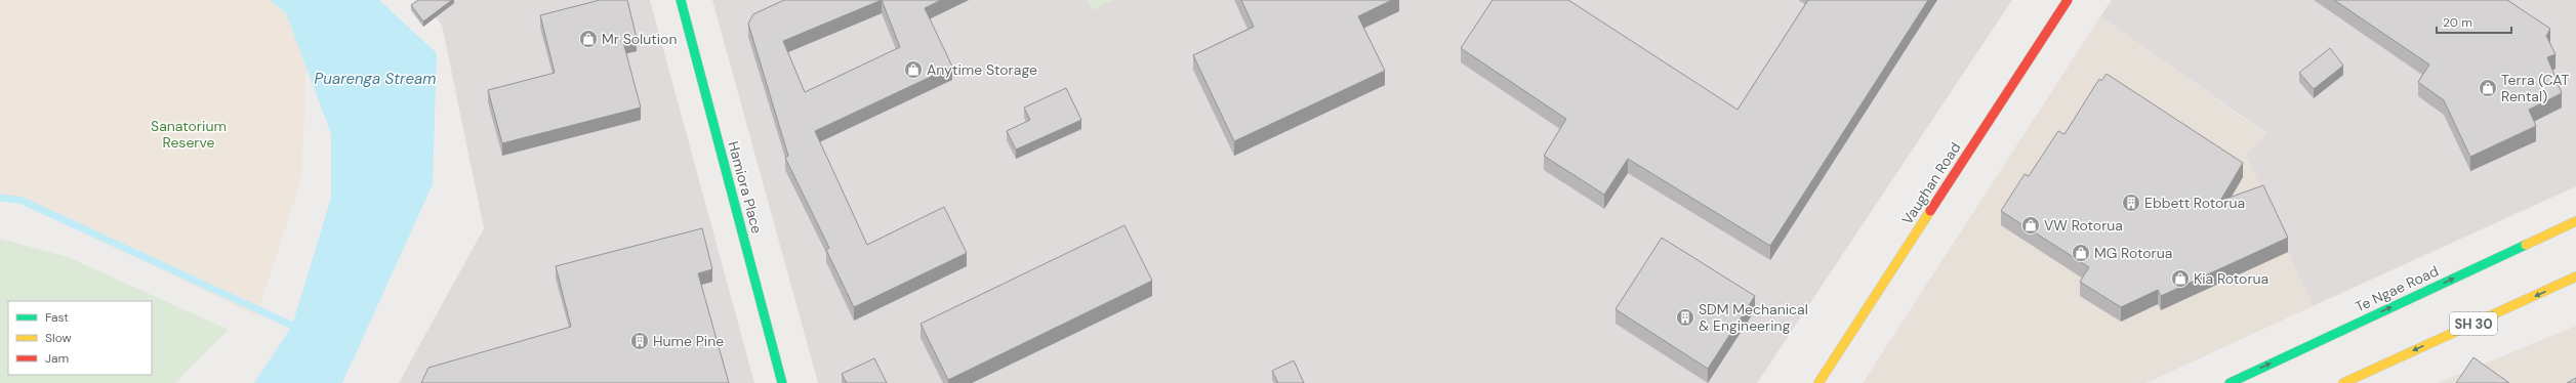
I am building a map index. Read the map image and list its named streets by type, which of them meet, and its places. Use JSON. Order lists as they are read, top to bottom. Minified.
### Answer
{"streets":{"main road":["Vaughan Road","Hamiora Place","Te Ngae Road","SH 30"]},"water":["Puarenga Stream"],"parks":["Sanatorium Reserve"],"places":{"shop":["Mr Solution","Anytime Storage","Terra (CAT Rental)","VW Rotorua","MG Rotorua","Kia Rotorua"],"building":["Ebbett Rotorua","SDM Mechanical & Engineering","Hume Pine"]},"legend":["Fast","Slow","Jam"],"scale_bar":"20 m"}
